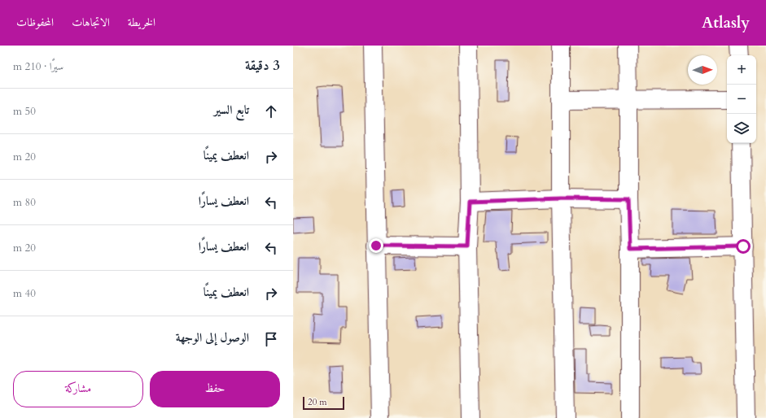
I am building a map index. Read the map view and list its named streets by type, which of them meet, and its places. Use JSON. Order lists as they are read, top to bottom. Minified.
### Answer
{"scale_bar":"20 m","north":"right","page":{"header":"Atlasly","nav":["الخريطة","الاتجاهات","المحفوظات"],"heading":["3 دقيقة","سيرًا · 210 m"],"map_buttons":["+","−"],"list":[["تابع السير","50 m"],["انعطف يمينًا","20 m"],["انعطف يسارًا","80 m"],["انعطف يسارًا","20 m"],["انعطف يمينًا","40 m"],"الوصول إلى الوجهة"],"buttons":["حفظ","مشاركة"],"scale":"20 m"}}
